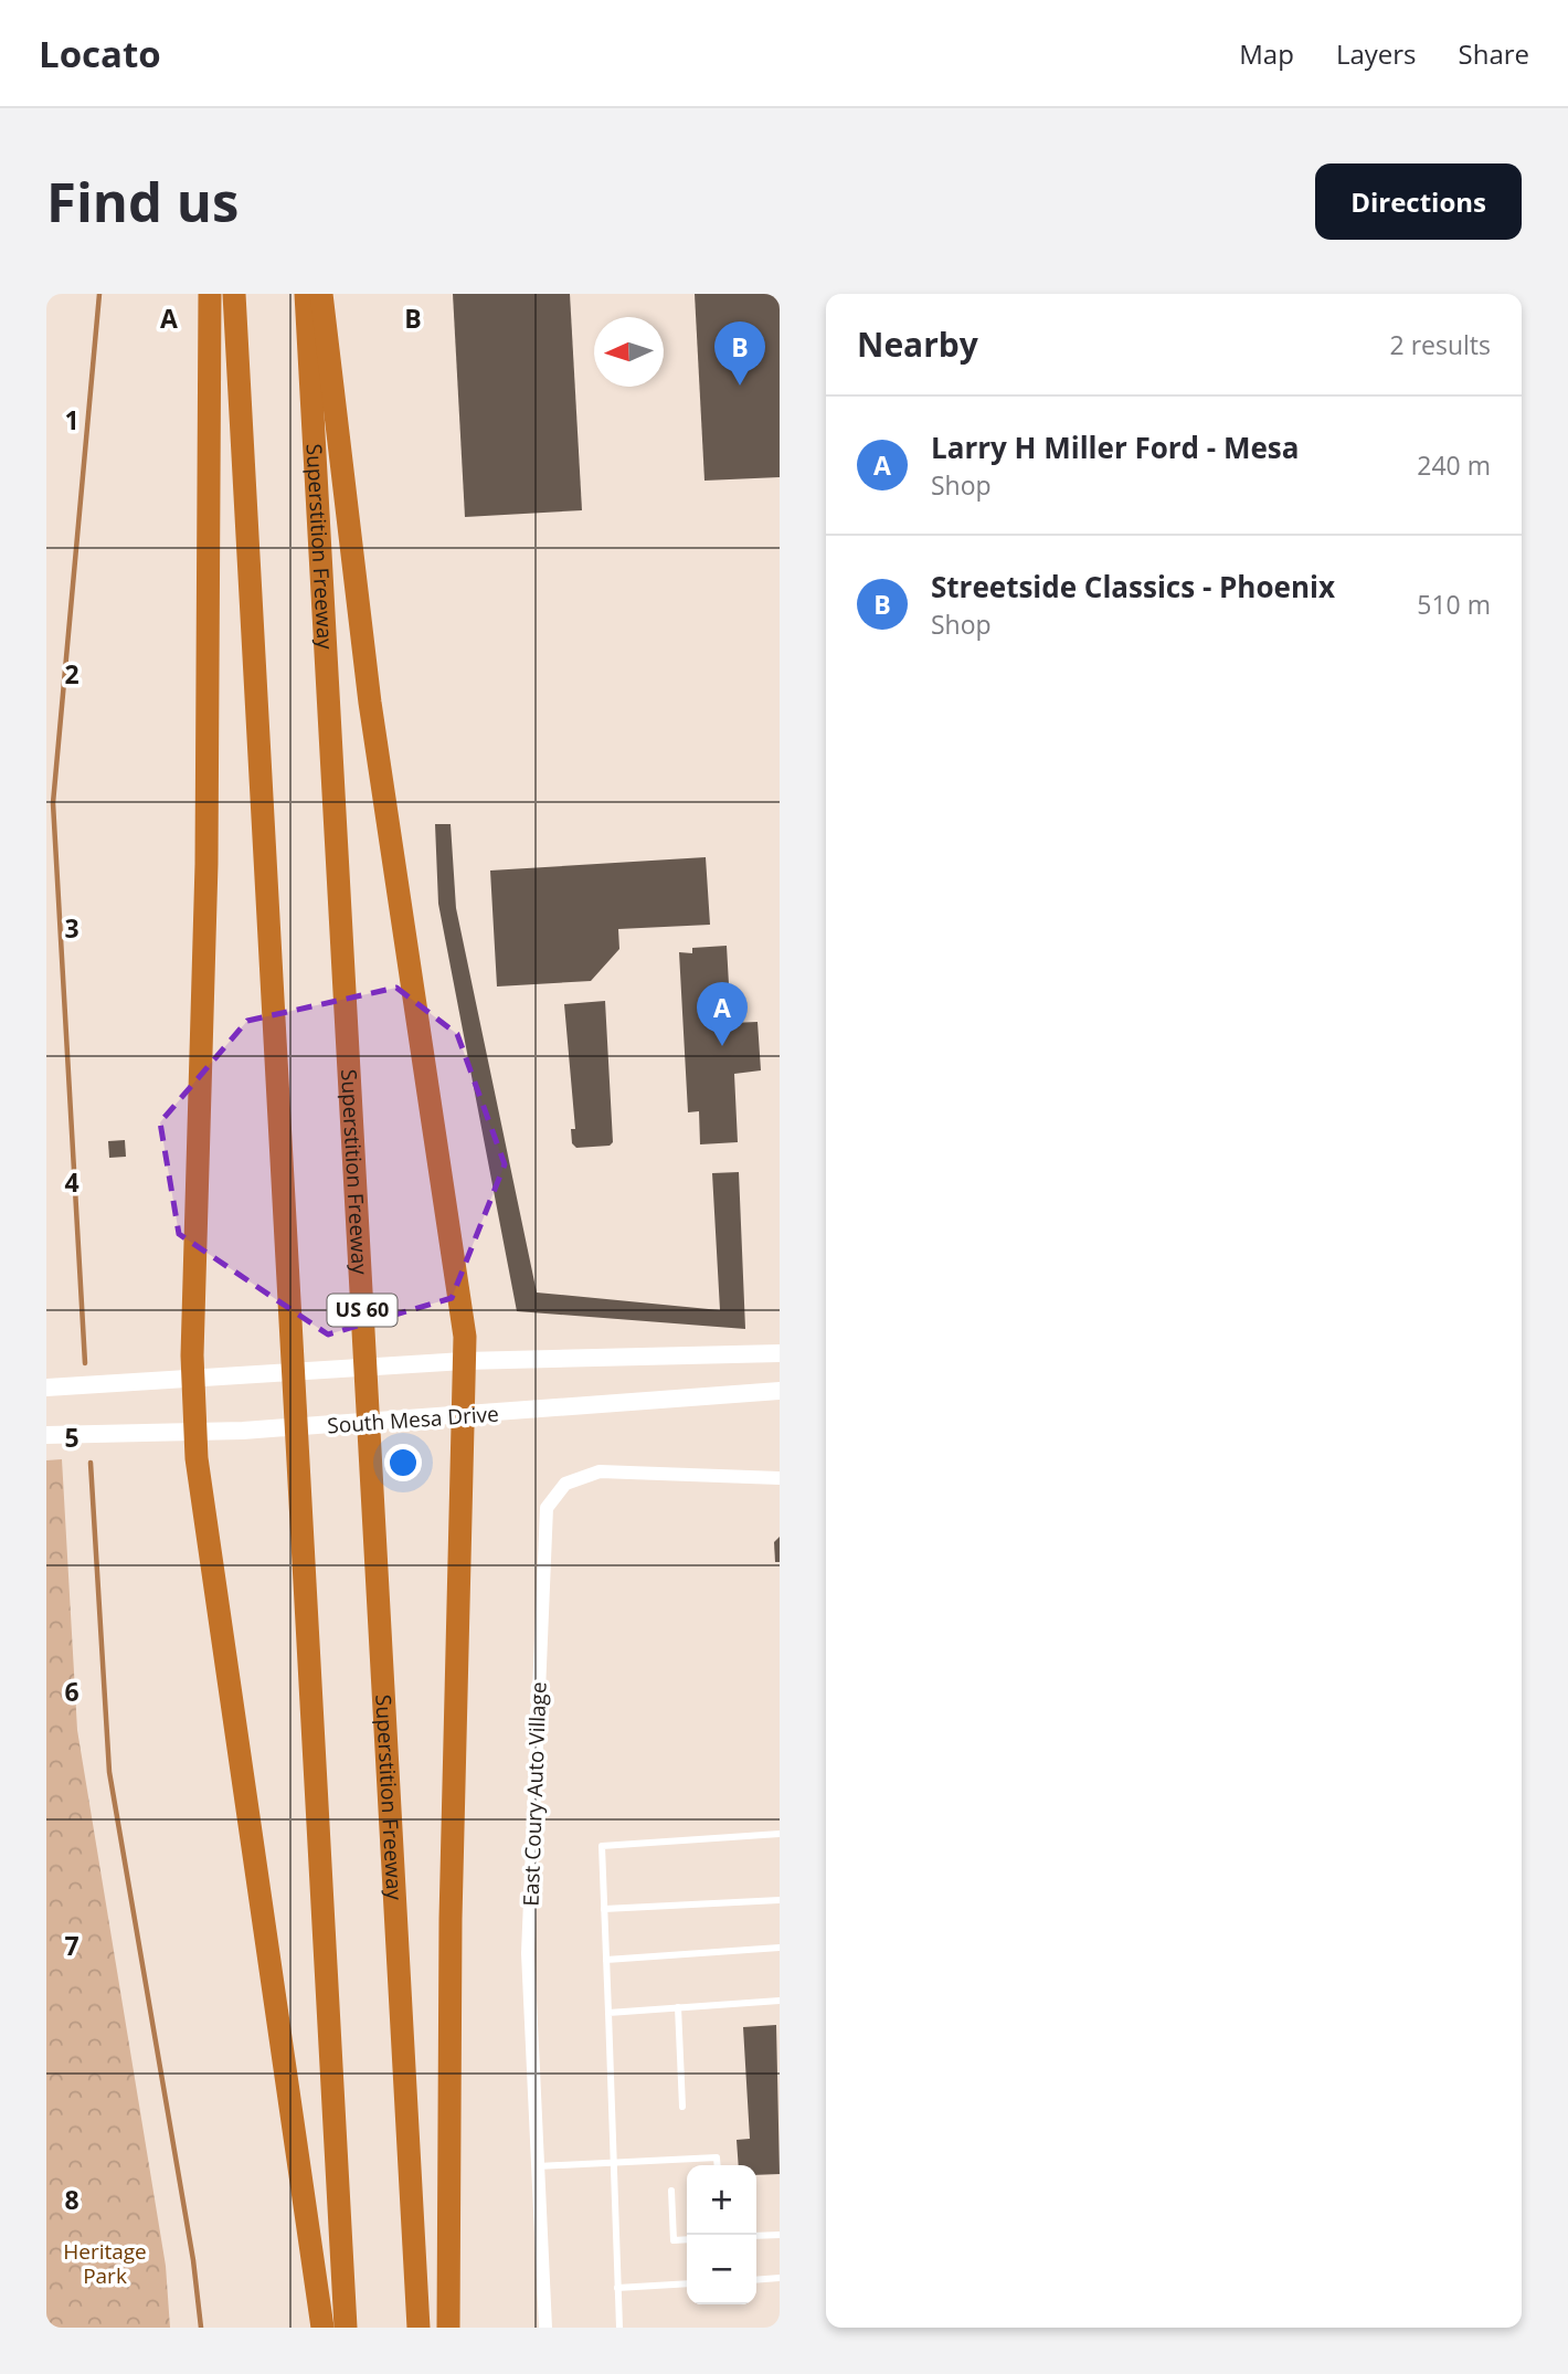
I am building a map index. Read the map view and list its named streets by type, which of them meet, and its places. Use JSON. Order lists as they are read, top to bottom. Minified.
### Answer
{"streets":{"highway":["Superstition Freeway","US 60"],"main road":["South Mesa Drive"],"street":["East Coury Auto Village"]},"parks":["Heritage Park"],"north":"left","page":{"header":"Locato","nav":["Map","Layers","Share"],"buttons":"Directions","title":"Find us","heading":["Nearby","2 results"],"pins":["B","A"],"list":[{"mark":"A","name":"Larry H Miller Ford - Mesa","note":"Shop","value":"240 m"},{"mark":"B","name":"Streetside Classics - Phoenix","note":"Shop","value":"510 m"}],"map_buttons":["+","−"]},"grid":{"columns":["A","B"],"rows":["1","2","3","4","5","6","7","8"]}}
